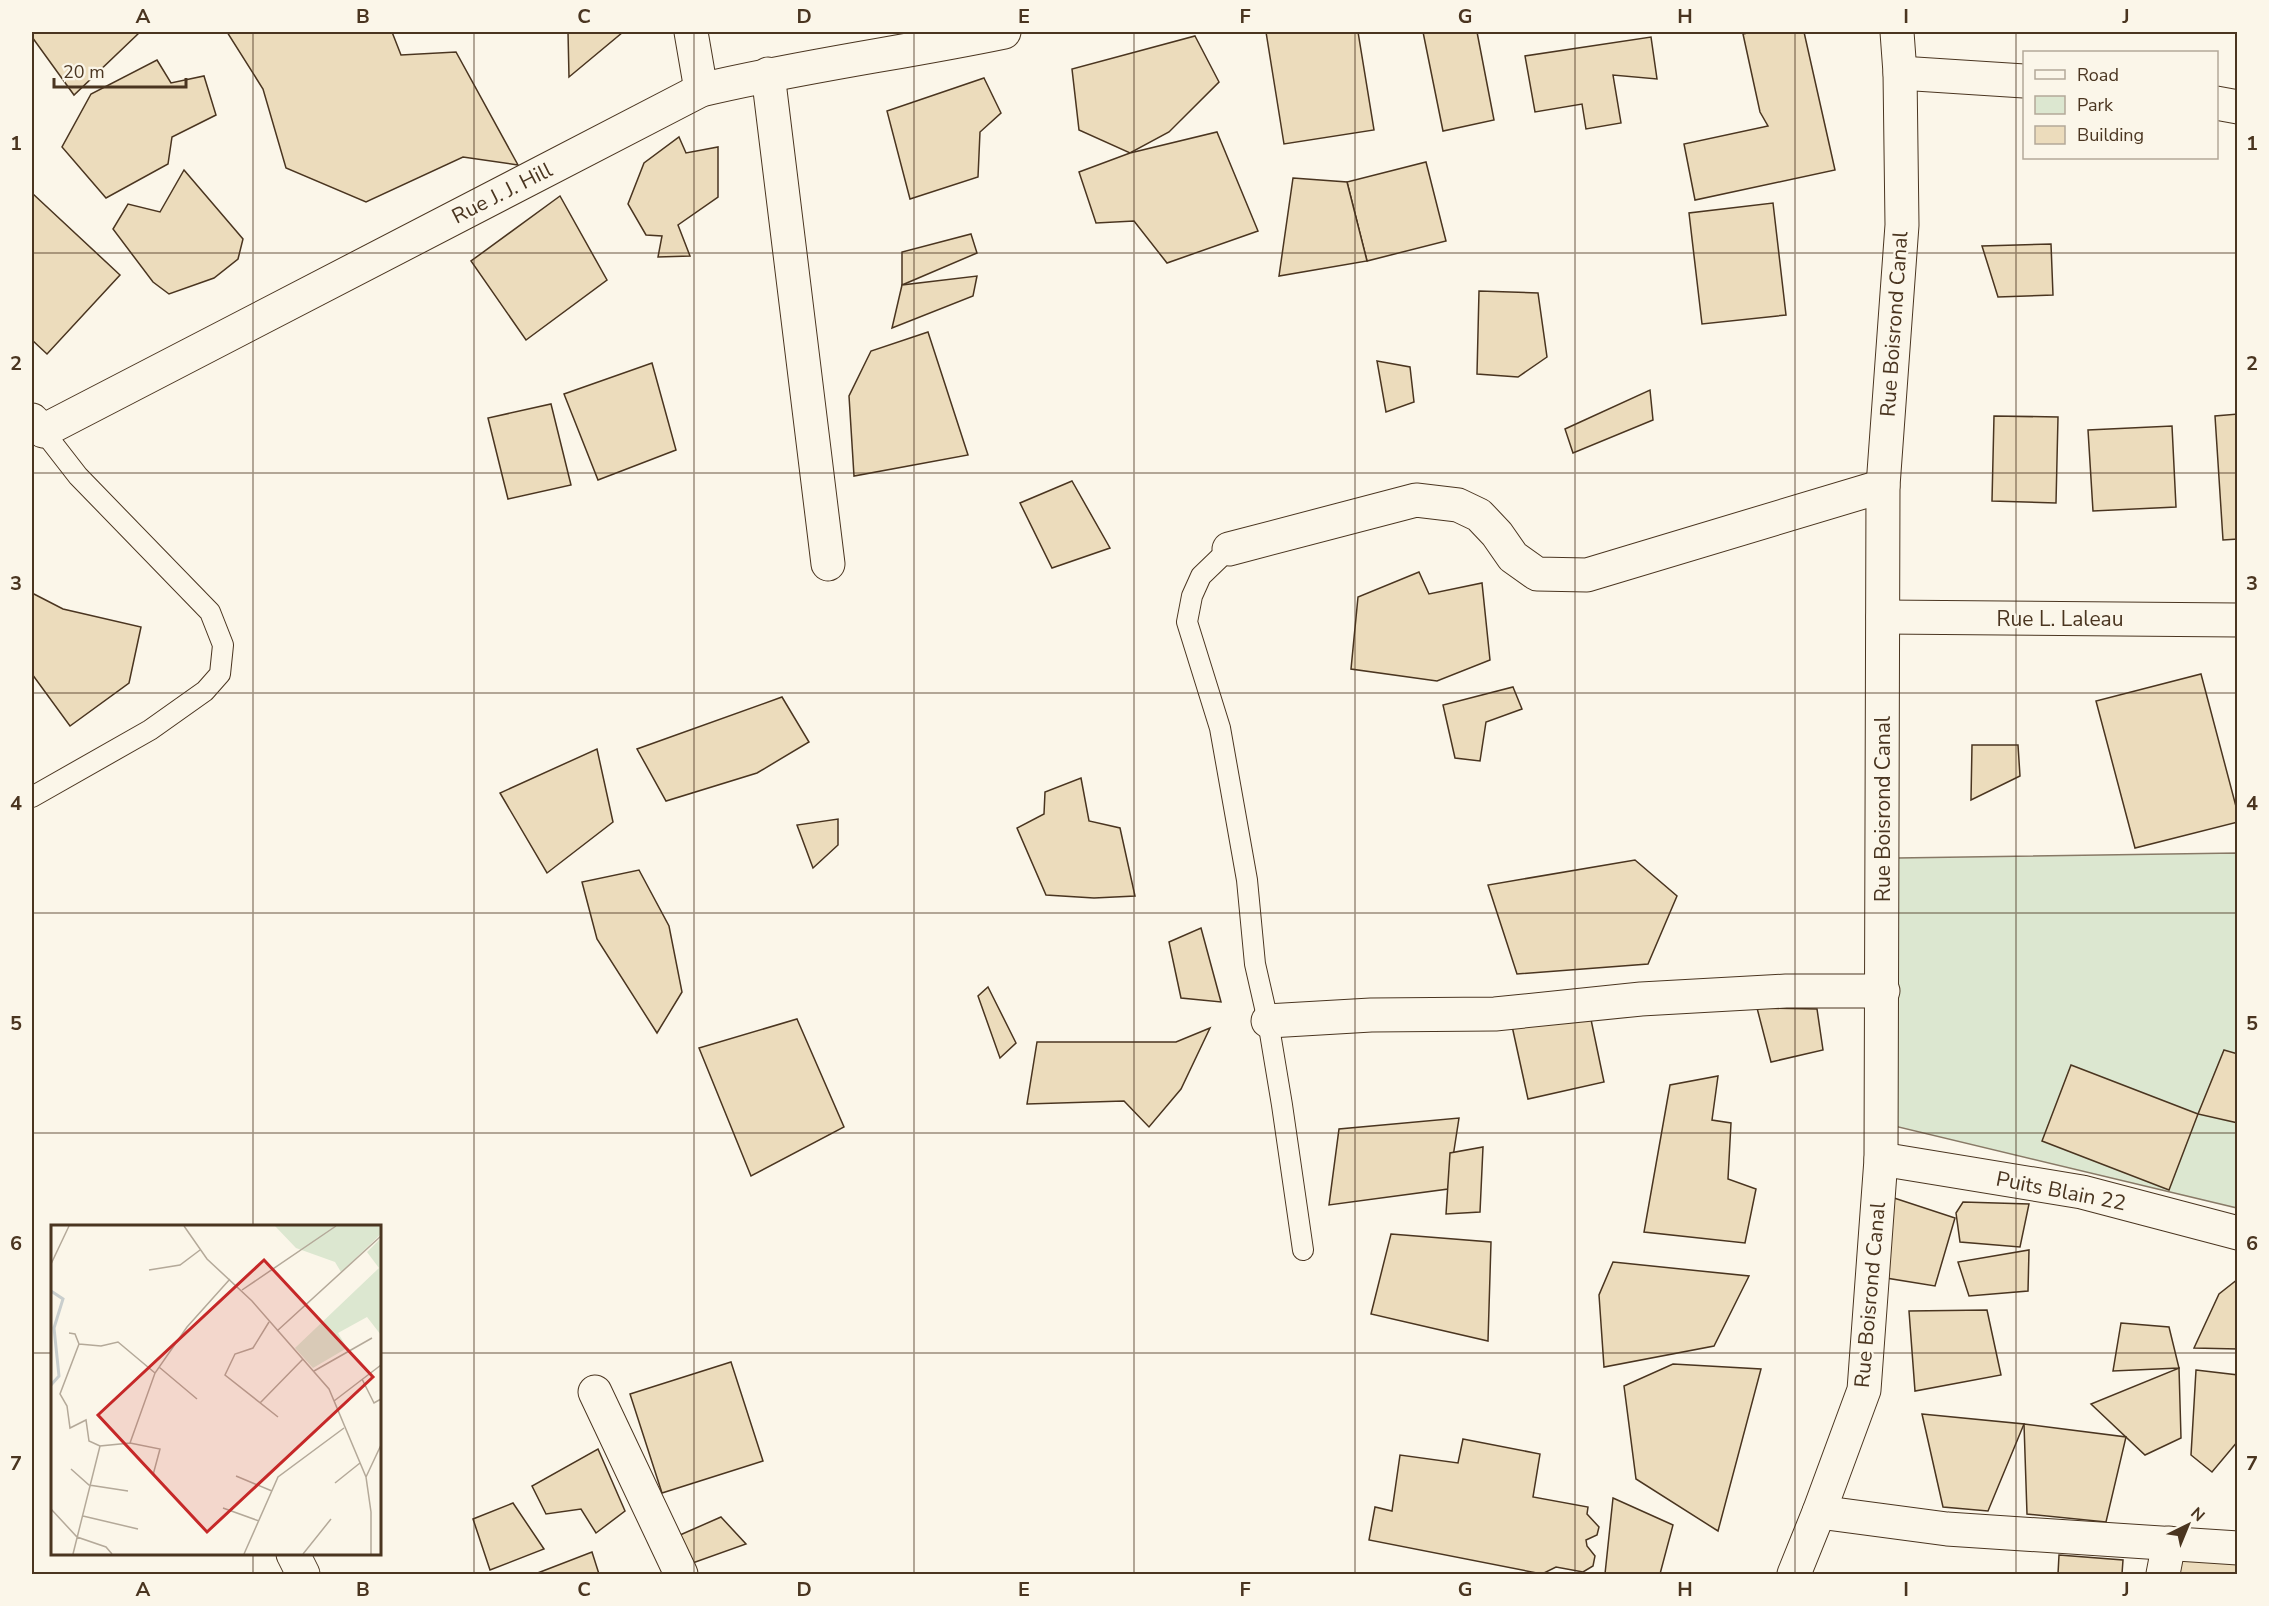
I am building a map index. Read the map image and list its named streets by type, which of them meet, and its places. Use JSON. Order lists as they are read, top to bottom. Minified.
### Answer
{"streets":{"street":["Rue J. J. Hill","Rue Boisrond Canal","Rue L. Laleau","Puits Blain 22"]},"crossings":[["Rue Boisrond Canal","Rue L. Laleau"],["Rue Boisrond Canal","Puits Blain 22"]],"legend":["Road","Park","Building"],"scale_bar":"20 m","north":"top right","grid":{"columns":["A","B","C","D","E","F","G","H","I","J"],"rows":["1","2","3","4","5","6","7"]}}
